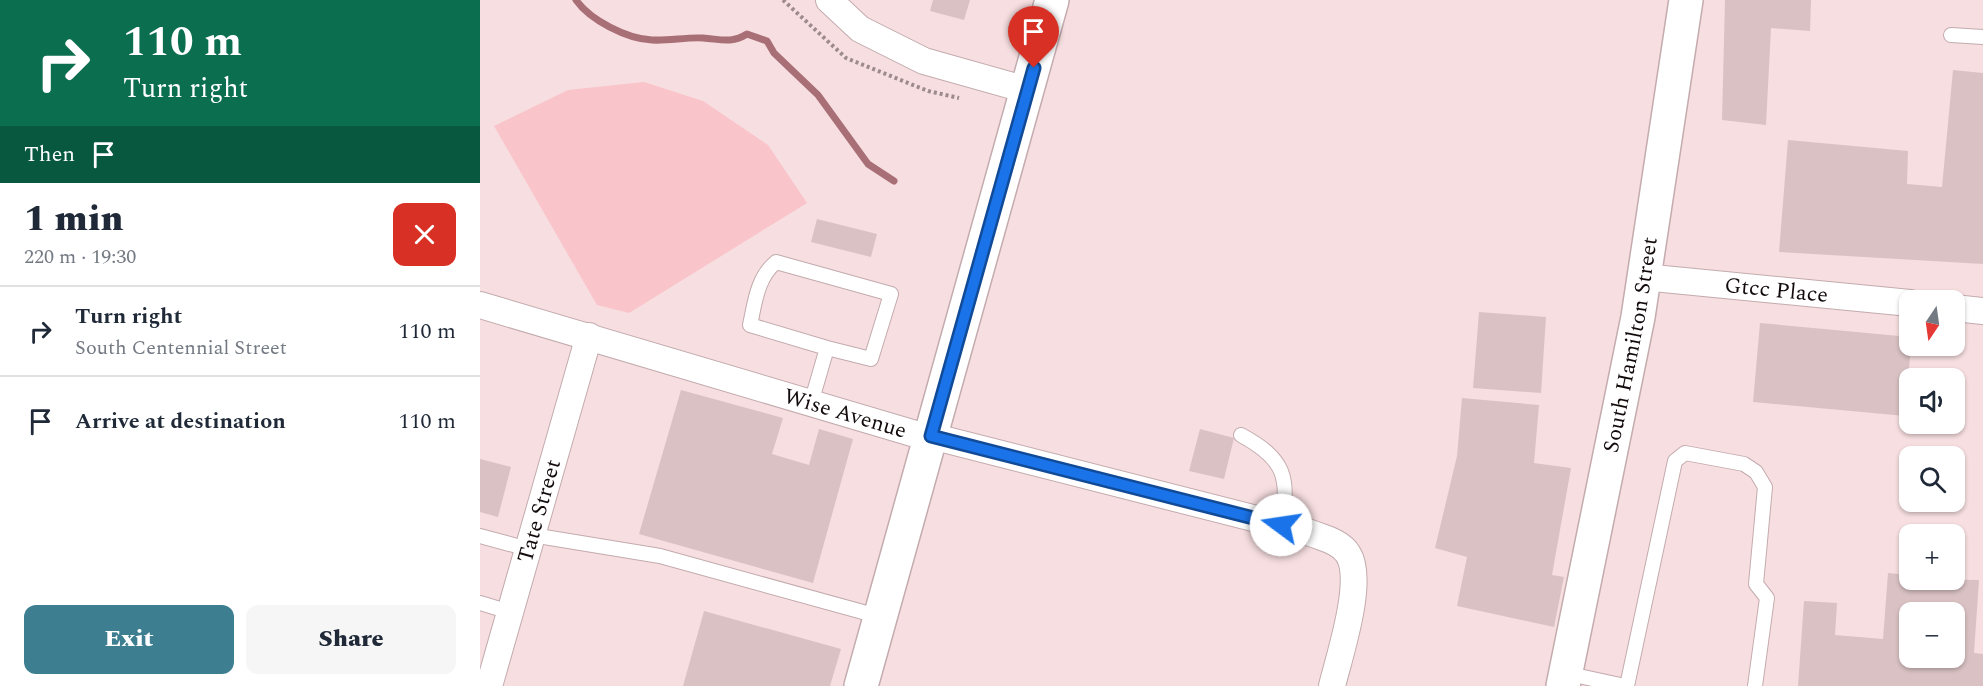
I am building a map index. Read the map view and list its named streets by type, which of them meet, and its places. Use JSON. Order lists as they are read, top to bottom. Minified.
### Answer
{"streets":{"street":["Gtcc Place","South Hamilton Street","Wise Avenue","Tate Street"]},"crossings":[["Gtcc Place","South Hamilton Street"],["Wise Avenue","Tate Street"]],"north":"bottom","page":{"turn":["110 m","Turn right"],"then":"Then","heading":["1 min","220 m · 19:30"],"list":[{"name":"Turn right","note":"South Centennial Street","value":"110 m"},{"name":"Arrive at destination","value":"110 m"}],"map_buttons":["+","−"],"buttons":["Exit","Share"]}}
